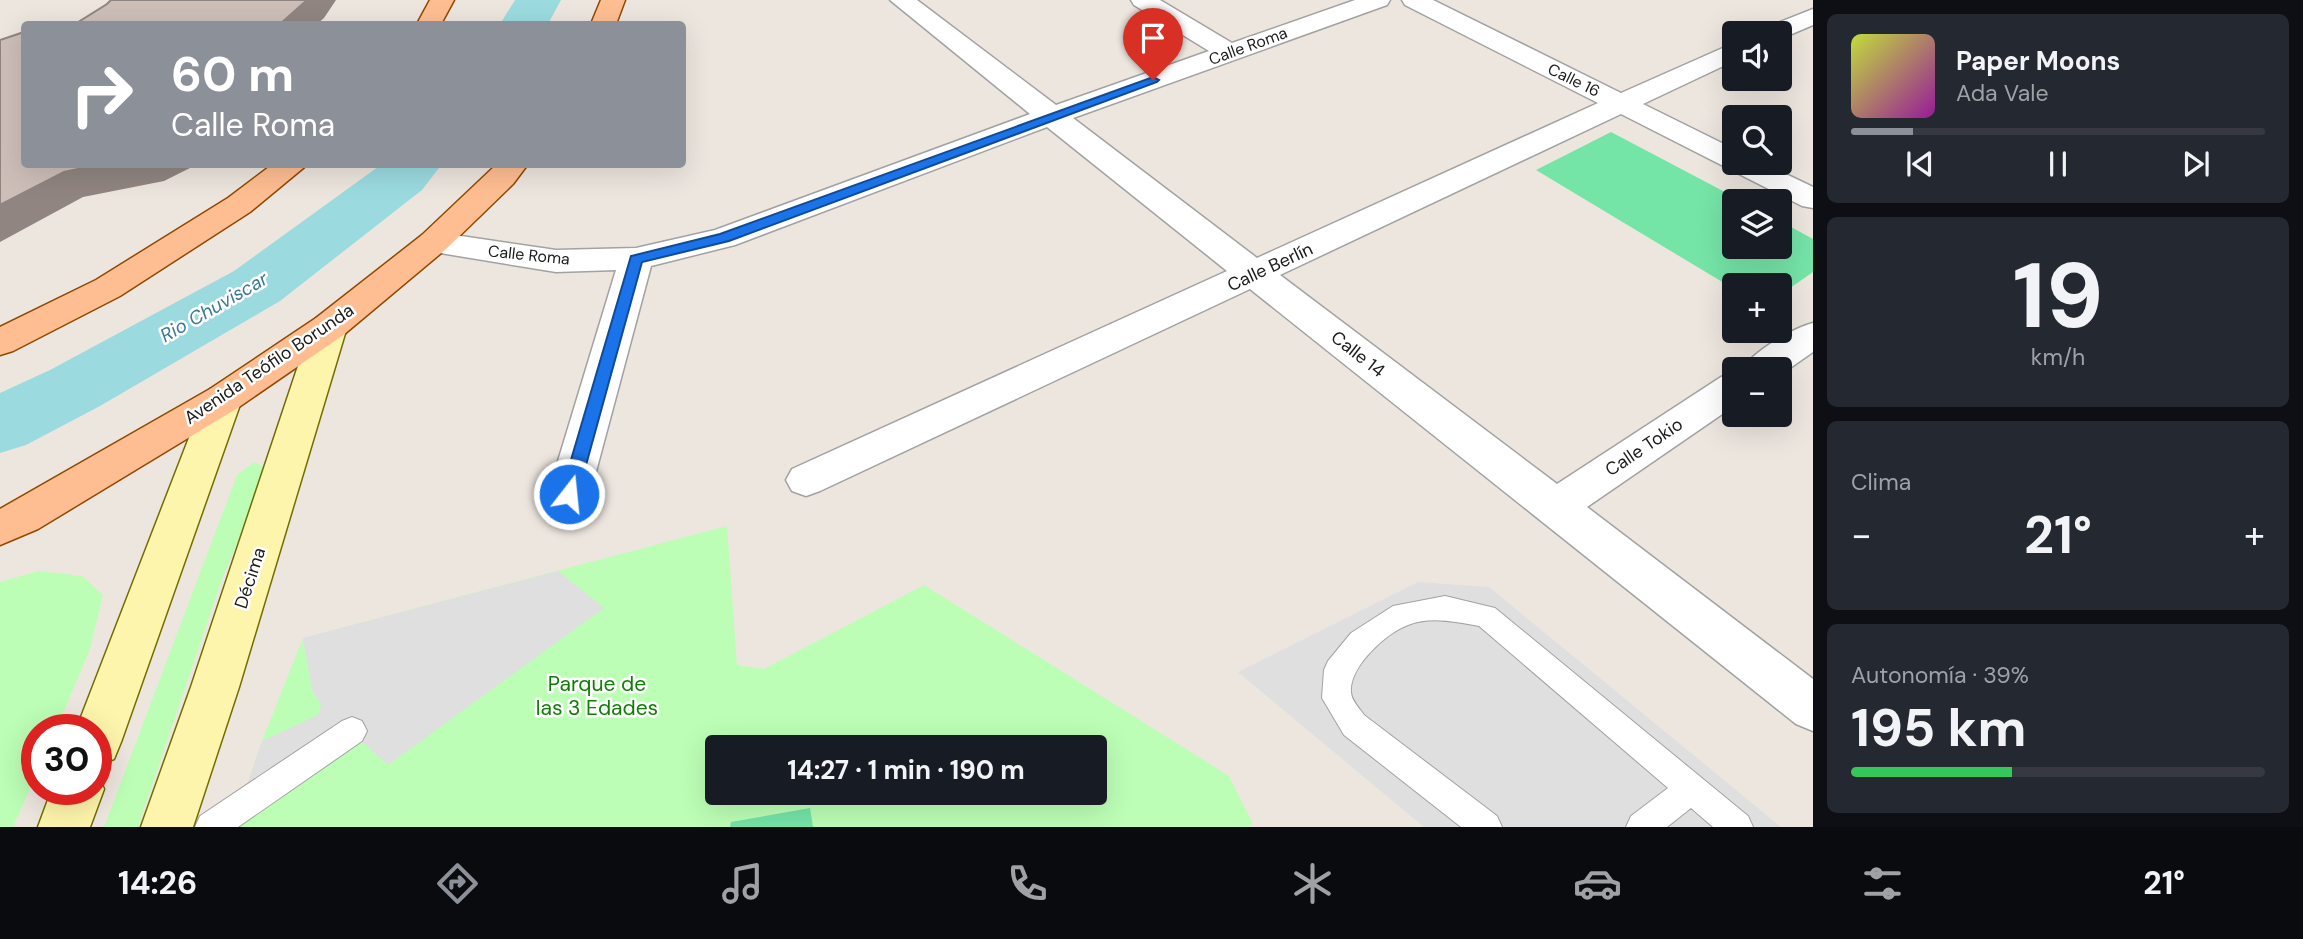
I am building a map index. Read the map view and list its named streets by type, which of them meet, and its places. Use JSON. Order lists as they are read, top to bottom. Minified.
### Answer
{"streets":{"main road":["Avenida Teófilo Borunda"],"street":["Calle Roma","Calle 16","Calle Berlín","Calle 14","Calle Tokio","Décima"]},"crossings":[["Calle Roma","Calle 14"],["Calle Roma","Avenida Teófilo Borunda"],["Calle 16","Calle Berlín"],["Calle Berlín","Calle 14"],["Calle 14","Calle Tokio"],["Avenida Teófilo Borunda","Décima"]],"water":["Rio Chuviscar"],"parks":["Parque de las 3 Edades"],"page":{"map_buttons":["+","−"],"turn":["60 m","Calle Roma"],"song":["Paper Moons","Ada Vale"],"tile":[["19","km/h"],"Clima",["Autonomía · 39%","195 km"]],"heat":["−","21°","+"],"limit":"30","trip":"14:27 · 1 min · 190 m","tabs":["14:26","21°"]}}
